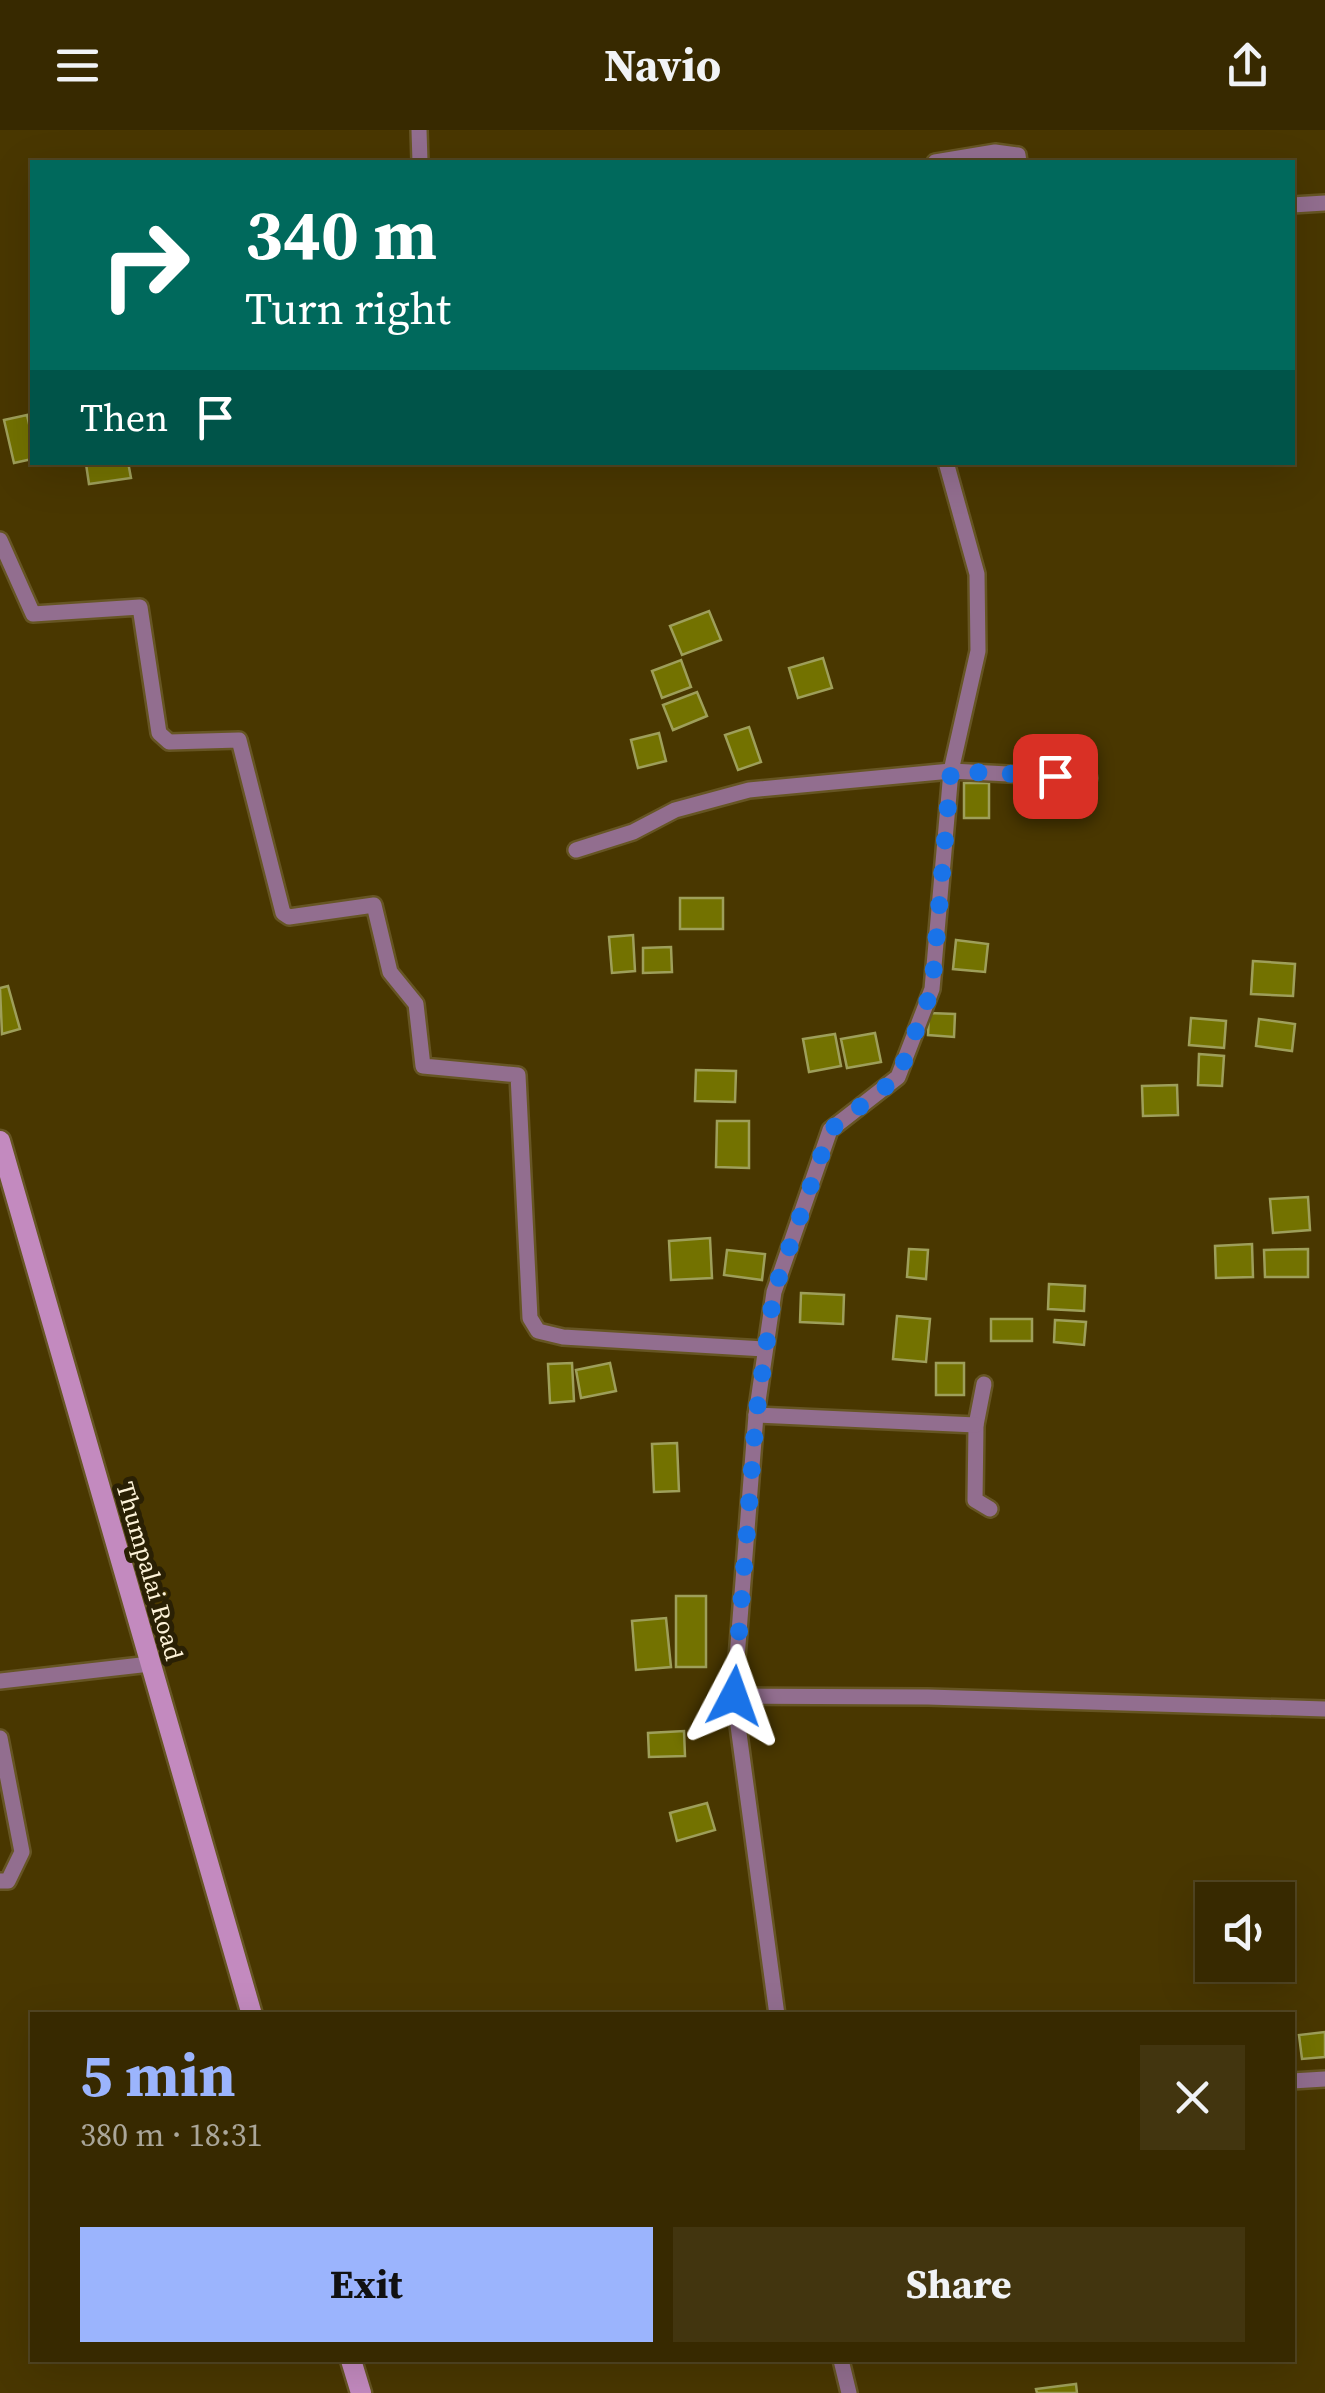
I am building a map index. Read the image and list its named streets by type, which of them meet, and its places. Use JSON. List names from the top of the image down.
{
  "streets": {
    "street": ["Thumpalai Road"]
  },
  "page": {
    "header": "Navio",
    "turn": ["340 m", "Turn right"],
    "then": "Then",
    "heading": ["5 min", "380 m · 18:31"],
    "buttons": ["Exit", "Share"]
  }
}
